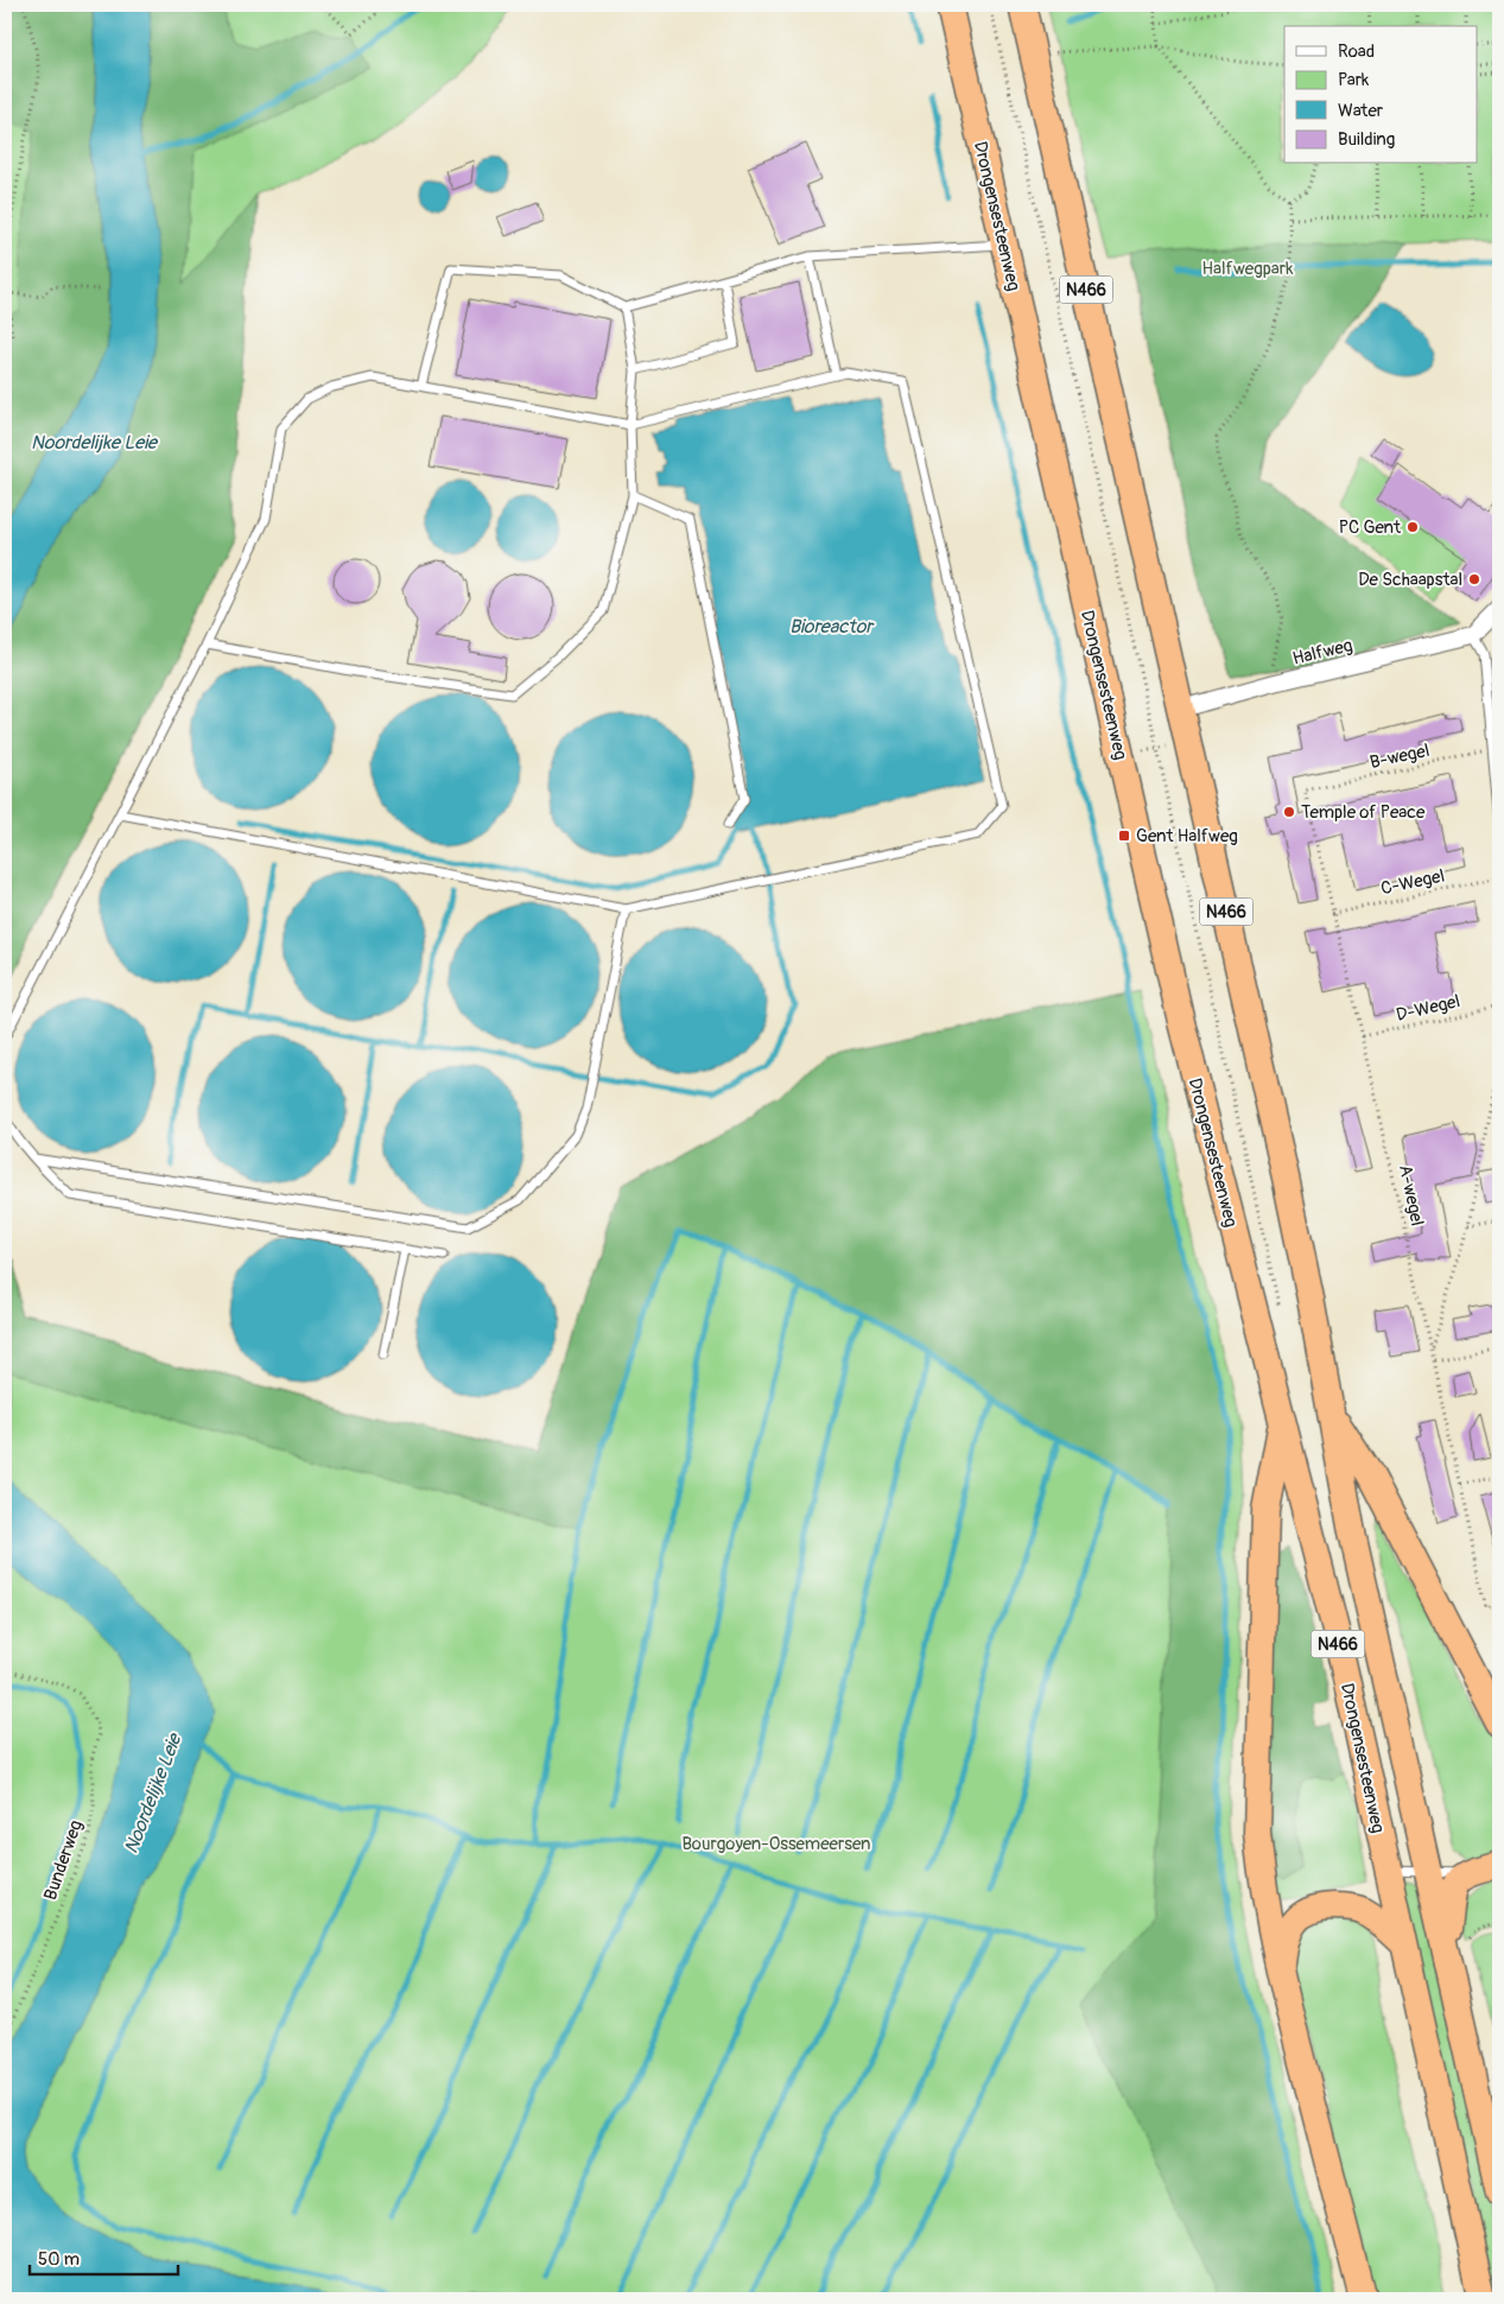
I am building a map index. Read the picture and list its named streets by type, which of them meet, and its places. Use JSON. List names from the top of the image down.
{
  "streets": {
    "highway": ["Drongensesteenweg", "N466"],
    "street": ["Halfweg"],
    "path": [
      "B-wegel",
      "C-Wegel",
      "D-Wegel",
      "A-wegel",
      "Bunderweg"
    ]
  },
  "crossings": [
    ["N466", "Halfweg"],
    ["B-wegel", "A-wegel"],
    ["C-Wegel", "A-wegel"],
    ["D-Wegel", "A-wegel"]
  ],
  "water": ["Noordelijke Leie", "Bioreactor"],
  "parks": ["Halfwegpark", "Bourgoyen-Ossemeersen"],
  "places": {
    "other": ["PC Gent", "De Schaapstal", "Temple of Peace"],
    "transit": ["Gent Halfweg"]
  },
  "legend": [
    "Road",
    "Park",
    "Water",
    "Building"
  ],
  "scale_bar": "50 m"
}
